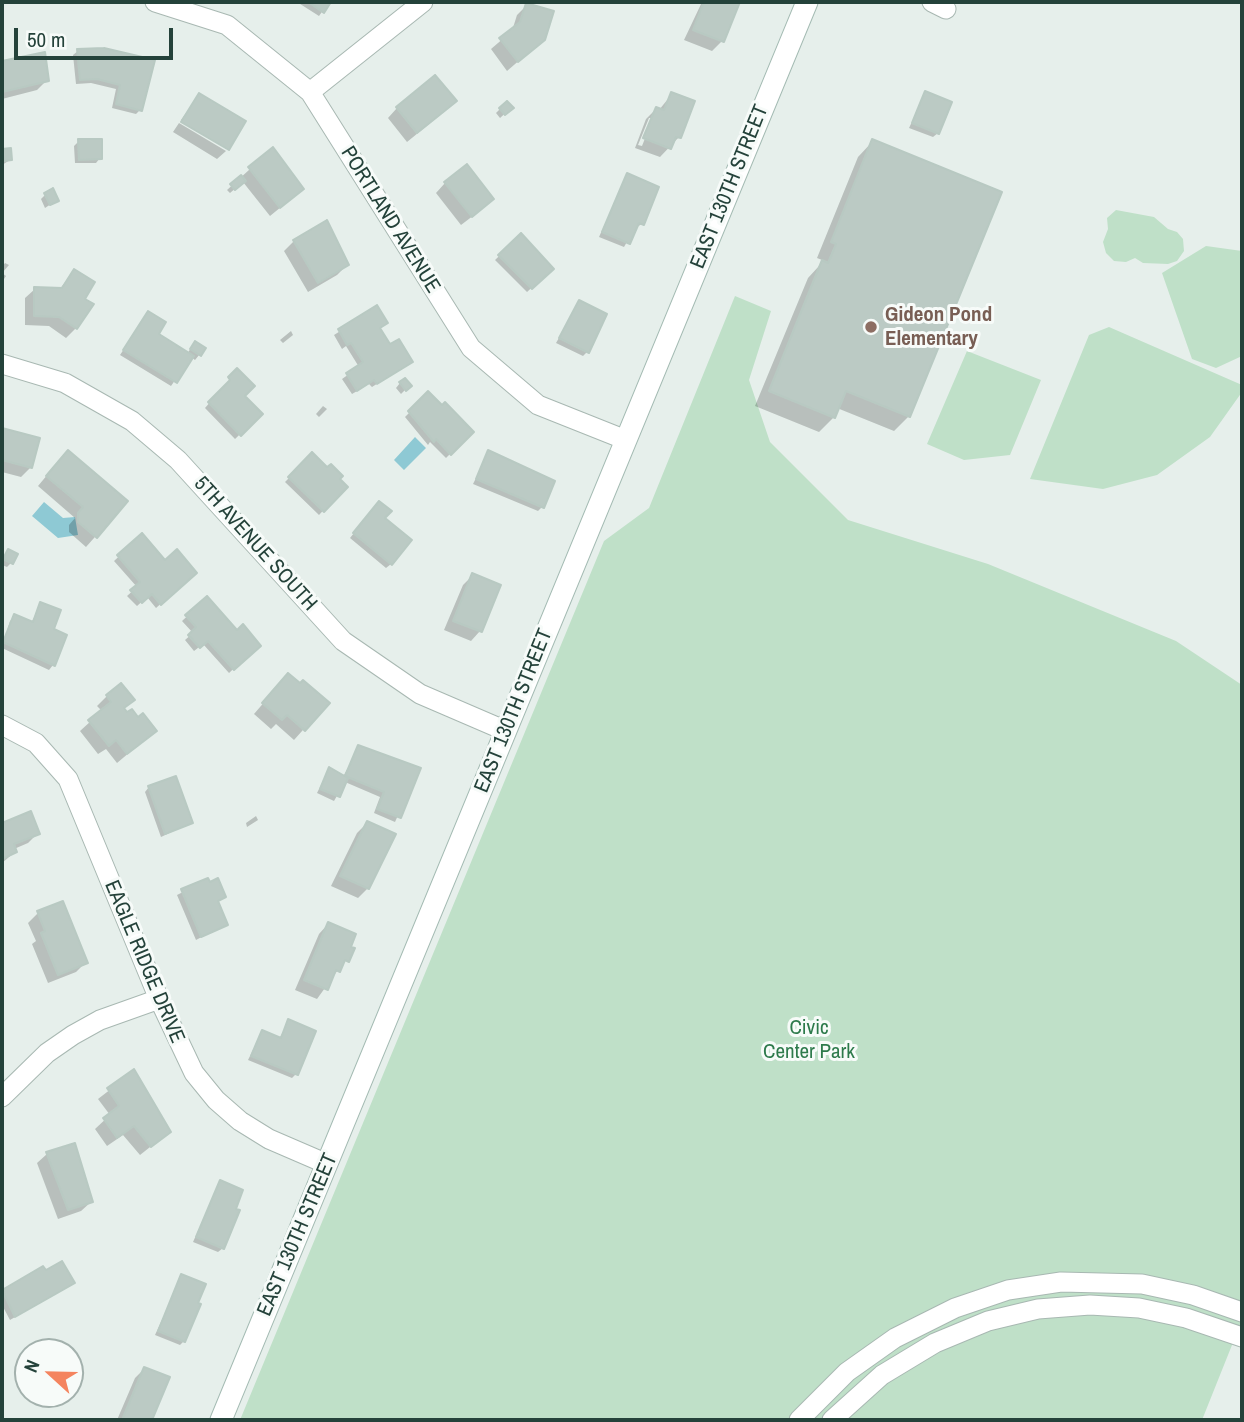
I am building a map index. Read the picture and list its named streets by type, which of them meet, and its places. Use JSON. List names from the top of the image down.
{
  "streets": {
    "street": [
      "EAST 130TH STREET",
      "PORTLAND AVENUE",
      "5TH AVENUE SOUTH",
      "EAGLE RIDGE DRIVE"
    ]
  },
  "crossings": [
    ["EAST 130TH STREET", "PORTLAND AVENUE"],
    ["EAST 130TH STREET", "5TH AVENUE SOUTH"],
    ["EAST 130TH STREET", "EAGLE RIDGE DRIVE"]
  ],
  "parks": ["Civic Center Park"],
  "places": ["Gideon Pond Elementary"],
  "scale_bar": "50 m",
  "north": "left"
}
